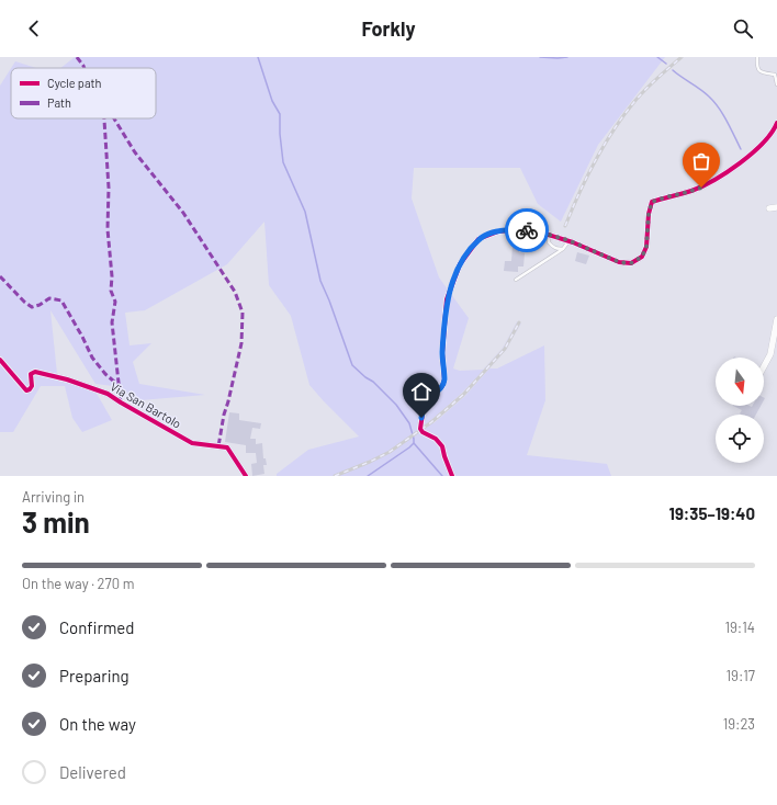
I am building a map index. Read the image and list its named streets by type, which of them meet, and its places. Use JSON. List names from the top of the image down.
{
  "streets": {
    "street": ["Via San Bartolo"]
  },
  "legend": ["Cycle path", "Path"],
  "north": "bottom",
  "page": {
    "header": "Forkly",
    "heading": ["3 min", "Arriving in", "19:35–19:40"],
    "bar": "On the way · 270 m",
    "list": [
      ["Confirmed", "19:14"],
      ["Preparing", "19:17"],
      ["On the way", "19:23"],
      "Delivered"
    ]
  }
}
